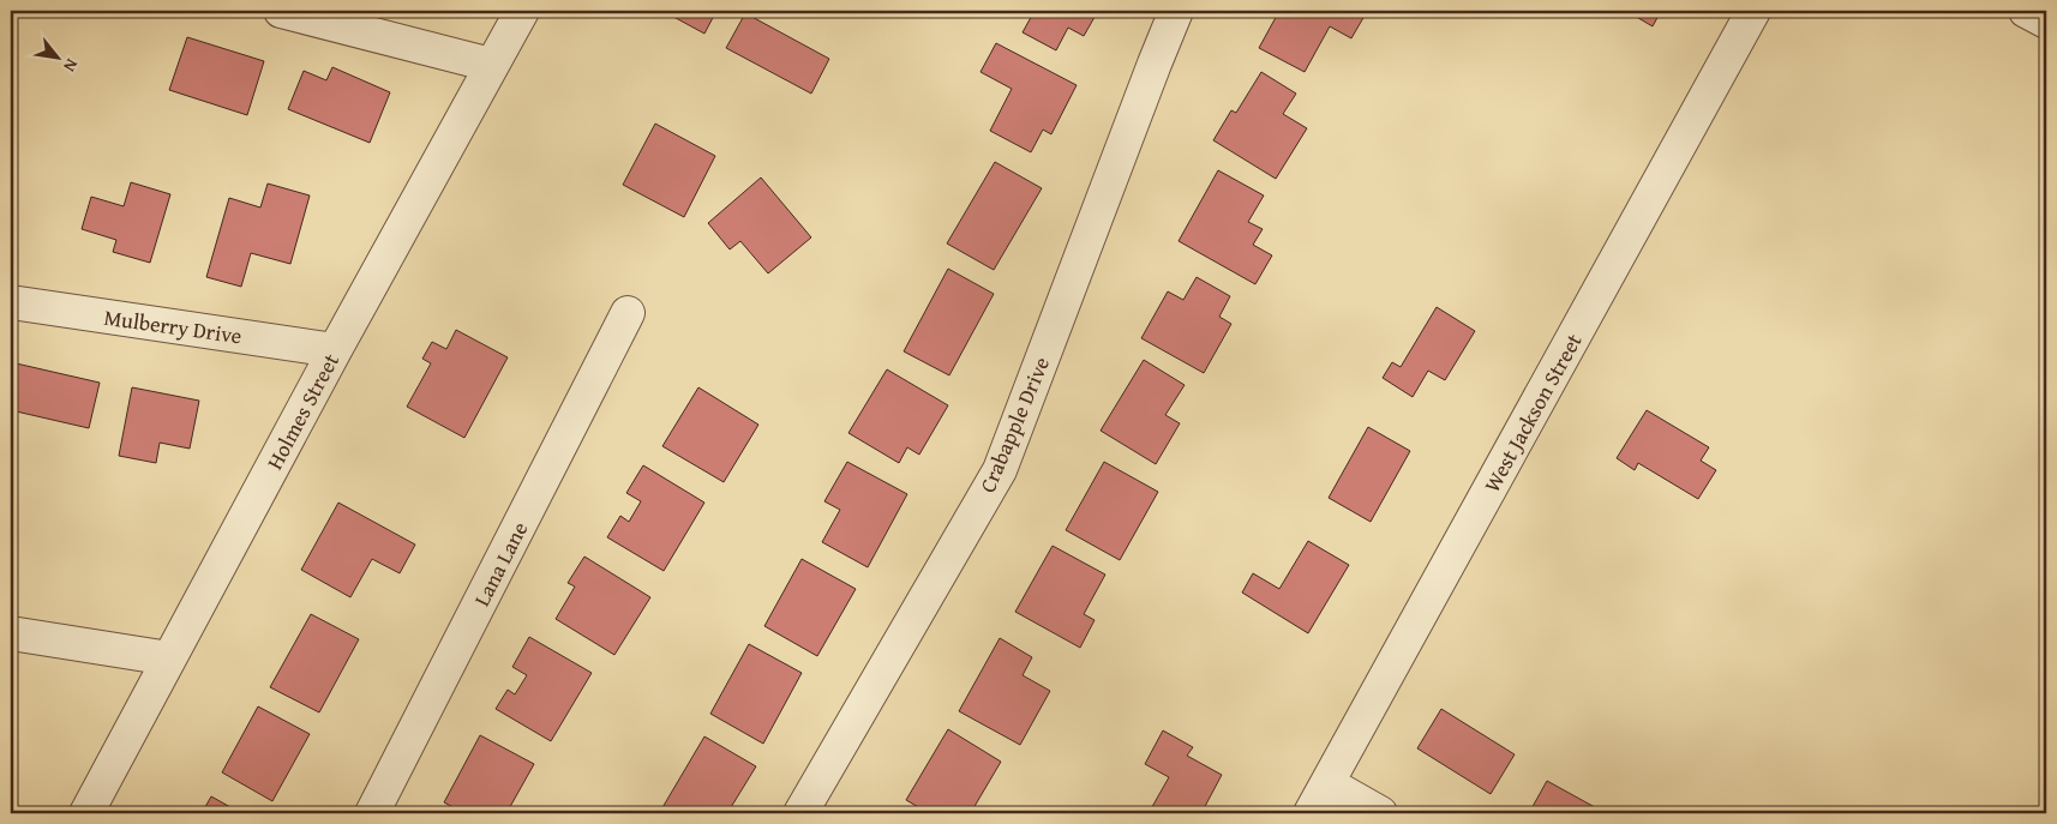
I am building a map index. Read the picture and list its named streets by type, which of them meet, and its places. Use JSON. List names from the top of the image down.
{
  "streets": {
    "street": [
      "Mulberry Drive",
      "Holmes Street",
      "West Jackson Street",
      "Crabapple Drive",
      "Lana Lane"
    ]
  },
  "crossings": [
    ["Mulberry Drive", "Holmes Street"]
  ],
  "north": "bottom right"
}
